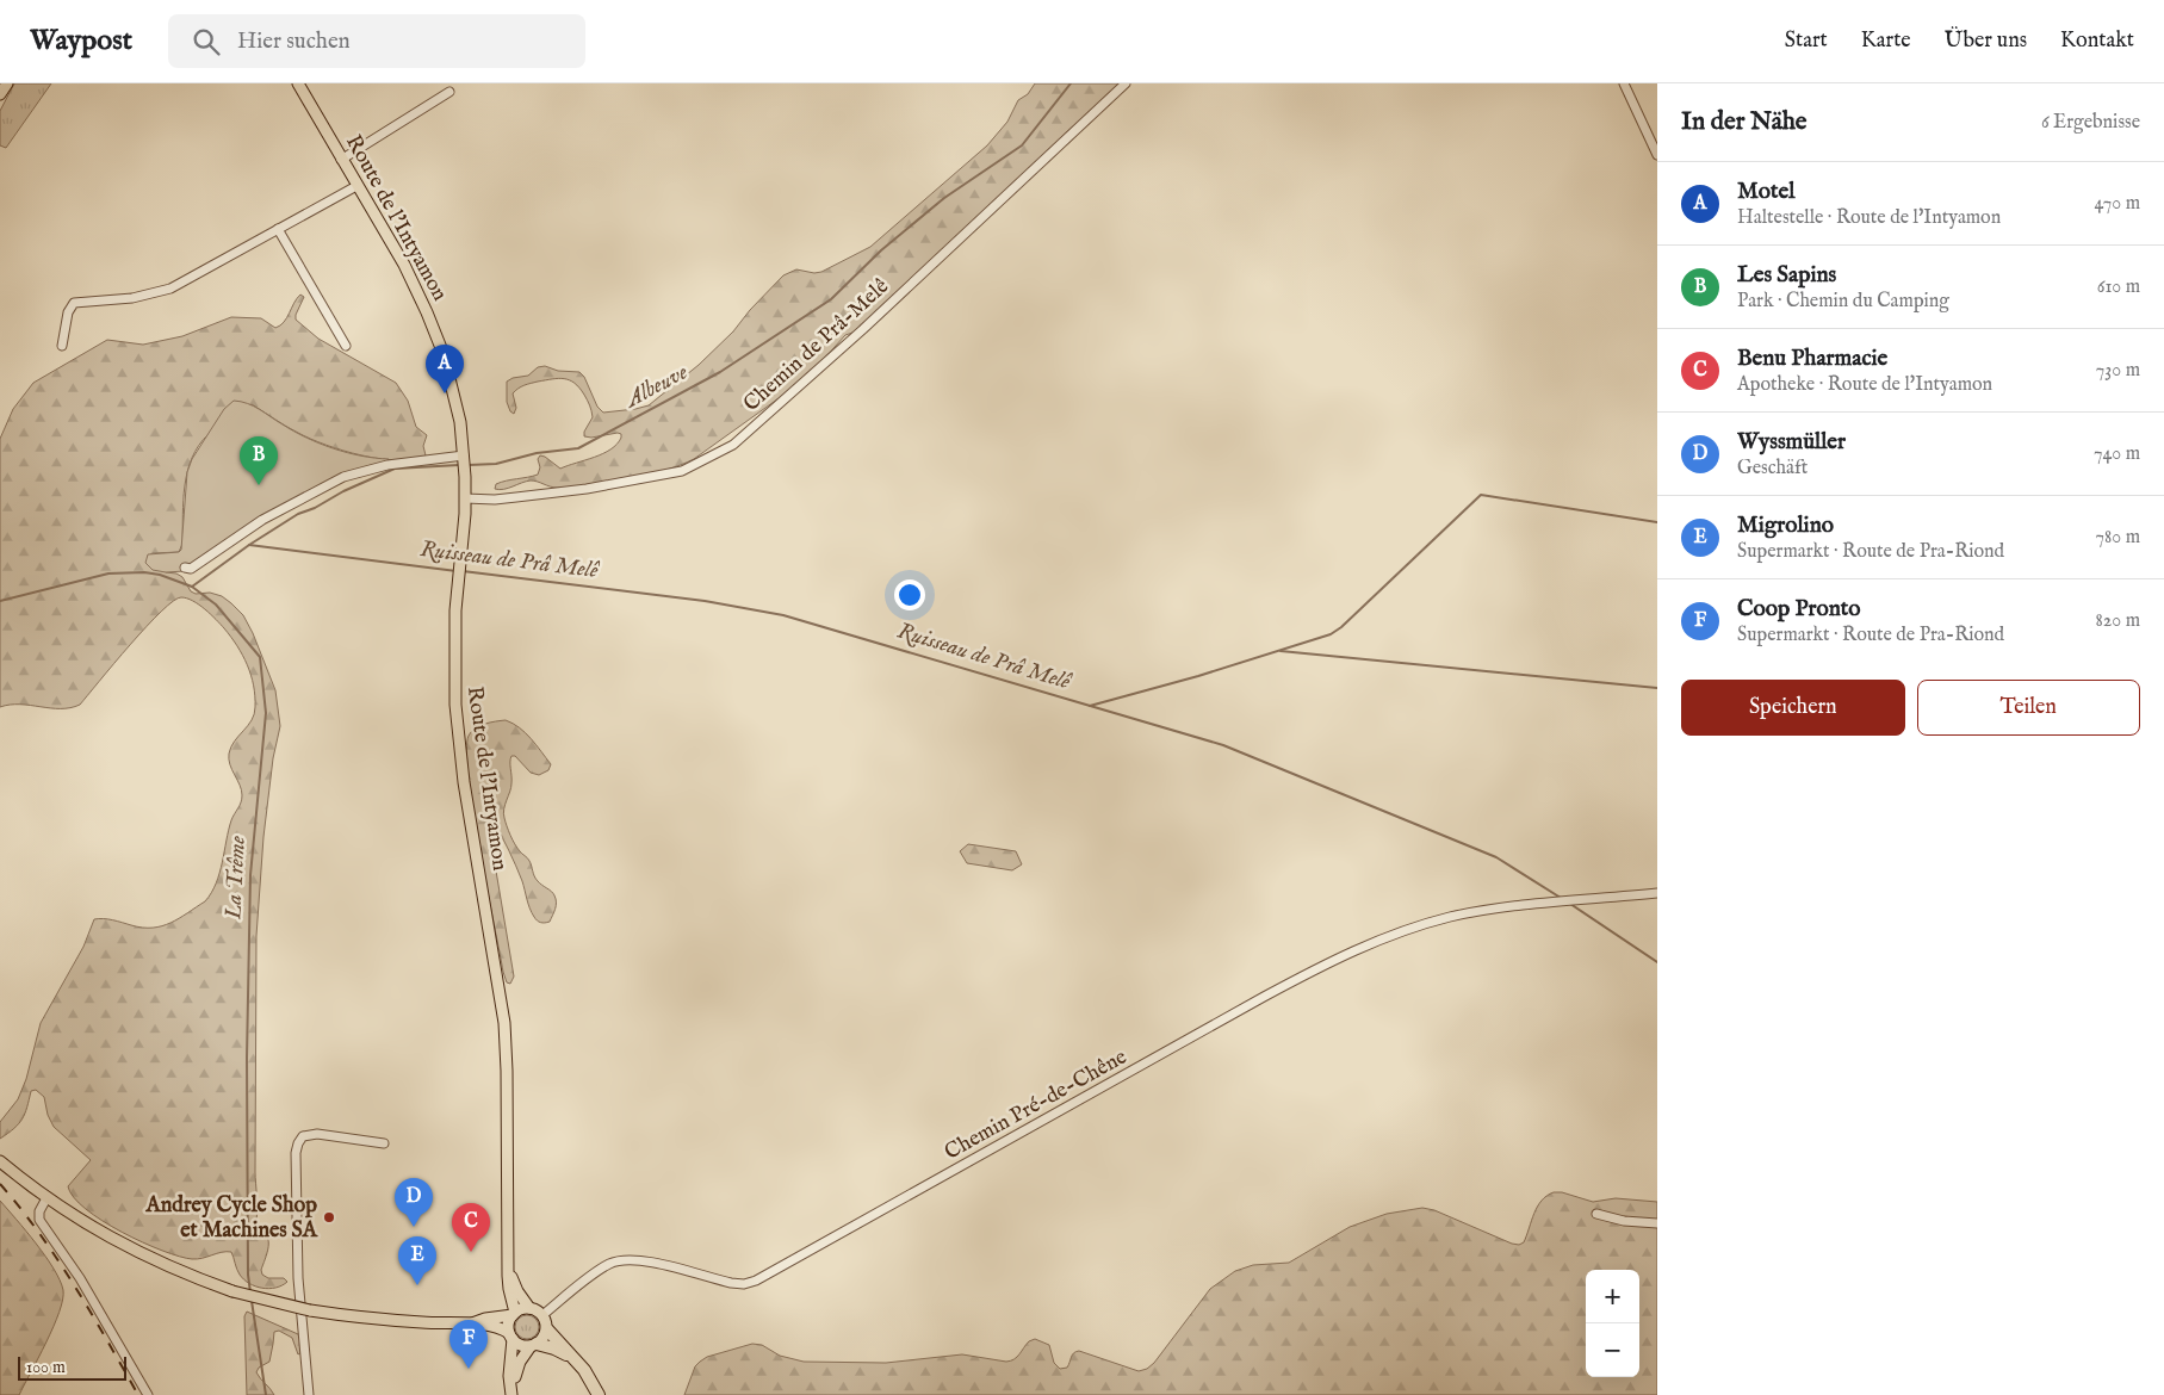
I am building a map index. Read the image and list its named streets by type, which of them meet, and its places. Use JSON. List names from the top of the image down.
{
  "streets": {
    "main road": ["Route de l'Intyamon"],
    "street": ["Chemin de Prâ-Melê", "Chemin Pré-de-Chêne"]
  },
  "crossings": [
    ["Route de l'Intyamon", "Chemin de Prâ-Melê"],
    ["Route de l'Intyamon", "Chemin Pré-de-Chêne"]
  ],
  "water": ["Albeuve", "Ruisseau de Prâ Melê", "La Trême"],
  "places": ["Andrey Cycle Shop et Machines SA"],
  "scale_bar": "100 m",
  "page": {
    "header": "Waypost",
    "search": "Hier suchen",
    "nav": [
      "Start",
      "Karte",
      "Über uns",
      "Kontakt"
    ],
    "heading": ["In der Nähe", "6 Ergebnisse"],
    "list": [
      {
        "mark": "A",
        "name": "Motel",
        "note": "Haltestelle · Route de l'Intyamon",
        "value": "470 m"
      },
      {
        "mark": "B",
        "name": "Les Sapins",
        "note": "Park · Chemin du Camping",
        "value": "610 m"
      },
      {
        "mark": "C",
        "name": "Benu Pharmacie",
        "note": "Apotheke · Route de l'Intyamon",
        "value": "730 m"
      },
      {
        "mark": "D",
        "name": "Wyssmüller",
        "note": "Geschäft",
        "value": "740 m"
      },
      {
        "mark": "E",
        "name": "Migrolino",
        "note": "Supermarkt · Route de Pra-Riond",
        "value": "780 m"
      },
      {
        "mark": "F",
        "name": "Coop Pronto",
        "note": "Supermarkt · Route de Pra-Riond",
        "value": "820 m"
      }
    ],
    "pins": [
      "A",
      "B",
      "D",
      "C",
      "E",
      "F"
    ],
    "buttons": ["Speichern", "Teilen"],
    "map_buttons": ["+", "−"],
    "scale": "100 m"
  }
}
